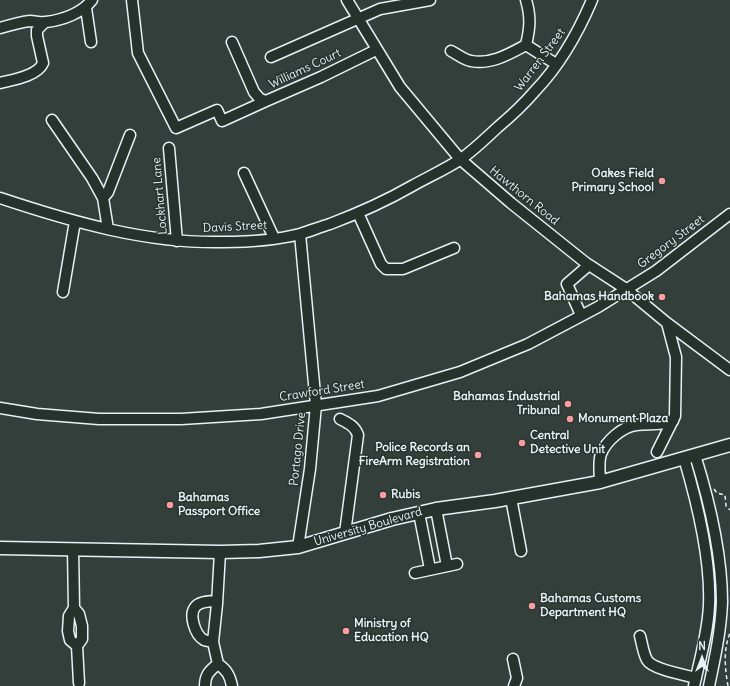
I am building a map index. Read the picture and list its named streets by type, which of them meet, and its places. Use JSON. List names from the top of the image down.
{
  "streets": {
    "main road": ["University Boulevard"],
    "street": [
      "Warren Street",
      "Williams Court",
      "Lockhart Lane",
      "Hawthorn Road",
      "Davis Street",
      "Gregory Street",
      "Crawford Street",
      "Portago Drive"
    ]
  },
  "crossings": [
    ["Warren Street", "Hawthorn Road"],
    ["Warren Street", "Davis Street"],
    ["Williams Court", "Hawthorn Road"],
    ["Lockhart Lane", "Davis Street"],
    ["Hawthorn Road", "Davis Street"],
    ["Hawthorn Road", "Gregory Street"],
    ["Hawthorn Road", "Crawford Street"],
    ["Davis Street", "Portago Drive"],
    ["Gregory Street", "Crawford Street"],
    ["Crawford Street", "Portago Drive"],
    ["Portago Drive", "University Boulevard"]
  ],
  "places": [
    "Oakes Field Primary School",
    "Bahamas Handbook",
    "Bahamas Industrial Tribunal",
    "Monument Plaza",
    "Central Detective Unit",
    "Police Records an FireArm Registration",
    "Rubis",
    "Bahamas Passport Office",
    "Bahamas Customs Department HQ",
    "Ministry of Education HQ"
  ],
  "north": "top"
}
